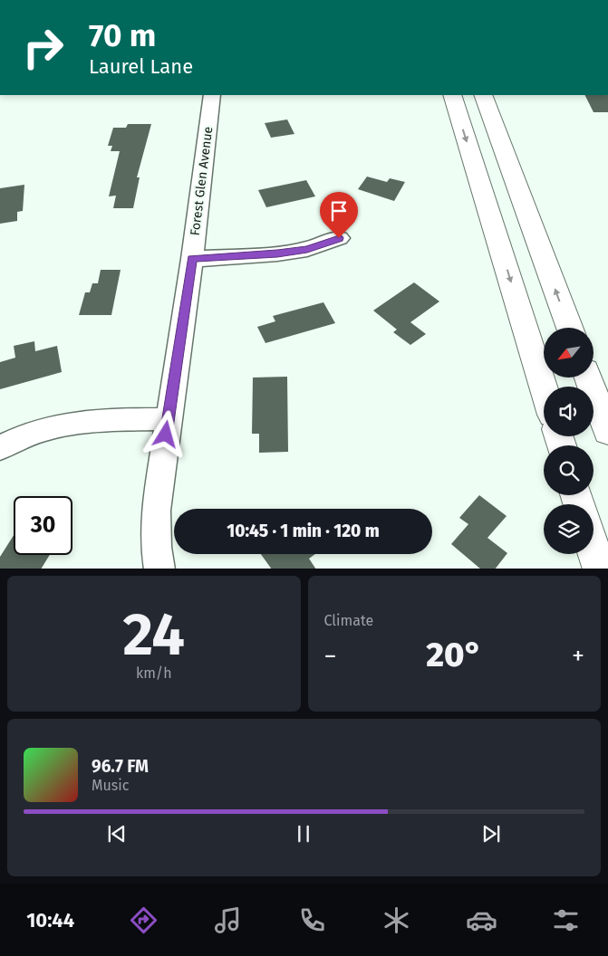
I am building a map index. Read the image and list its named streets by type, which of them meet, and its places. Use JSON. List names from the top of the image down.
{
  "streets": {
    "street": ["Forest Glen Avenue"]
  },
  "north": "bottom left",
  "page": {
    "turn": ["70 m", "Laurel Lane"],
    "limit": "30",
    "trip": "10:45 · 1 min · 120 m",
    "tile": [
      ["24", "km/h"],
      "Climate"
    ],
    "heat": ["−", "20°", "+"],
    "song": ["96.7 FM", "Music"],
    "tabs": "10:44"
  }
}
